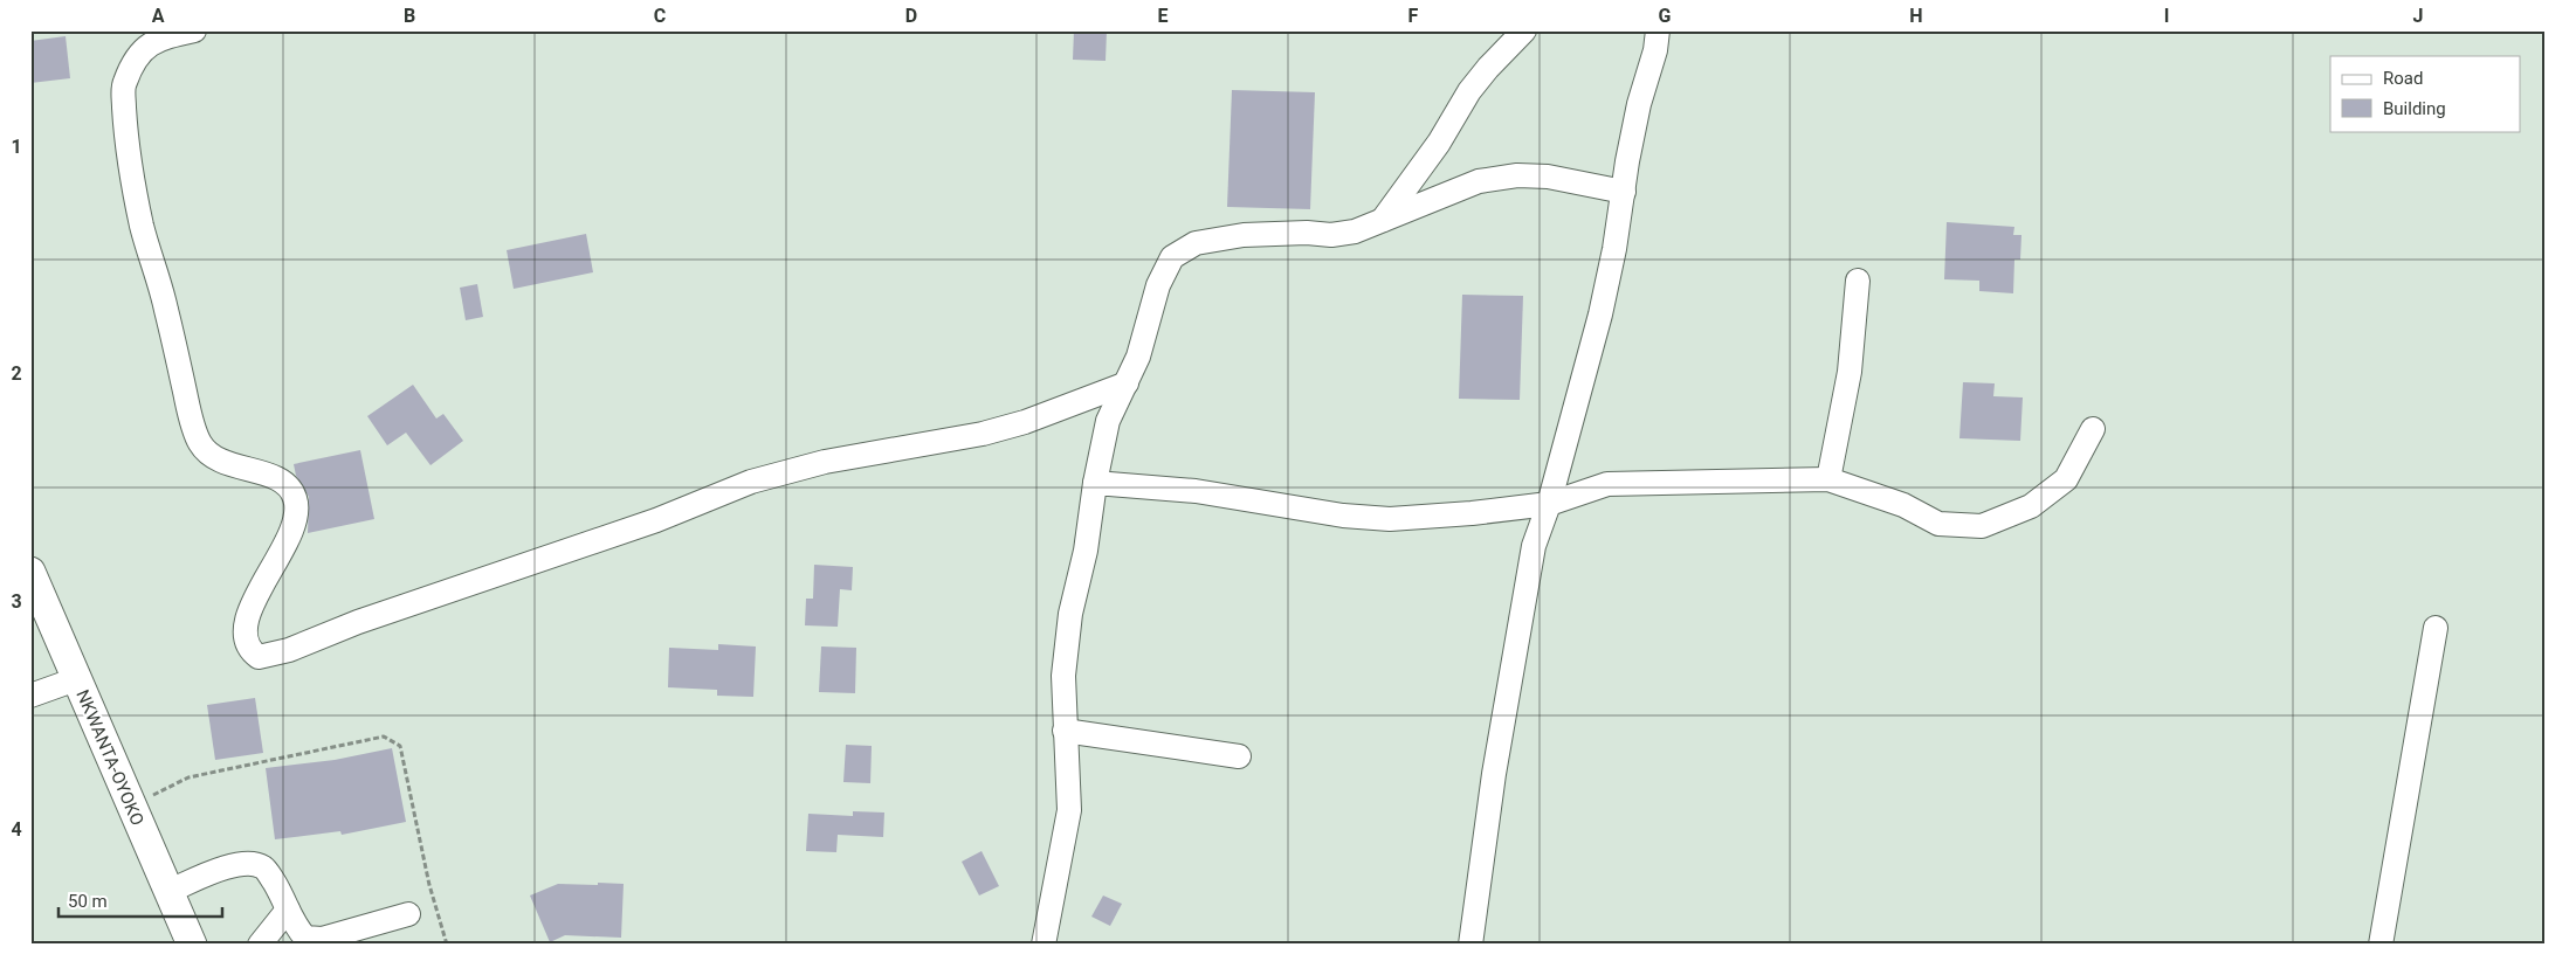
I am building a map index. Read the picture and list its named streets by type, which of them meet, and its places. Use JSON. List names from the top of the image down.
{
  "streets": {
    "street": ["NKWANTA-OYOKO"]
  },
  "legend": ["Road", "Building"],
  "scale_bar": "50 m",
  "grid": {
    "columns": [
      "A",
      "B",
      "C",
      "D",
      "E",
      "F",
      "G",
      "H",
      "I",
      "J"
    ],
    "rows": [
      "1",
      "2",
      "3",
      "4"
    ]
  }
}
